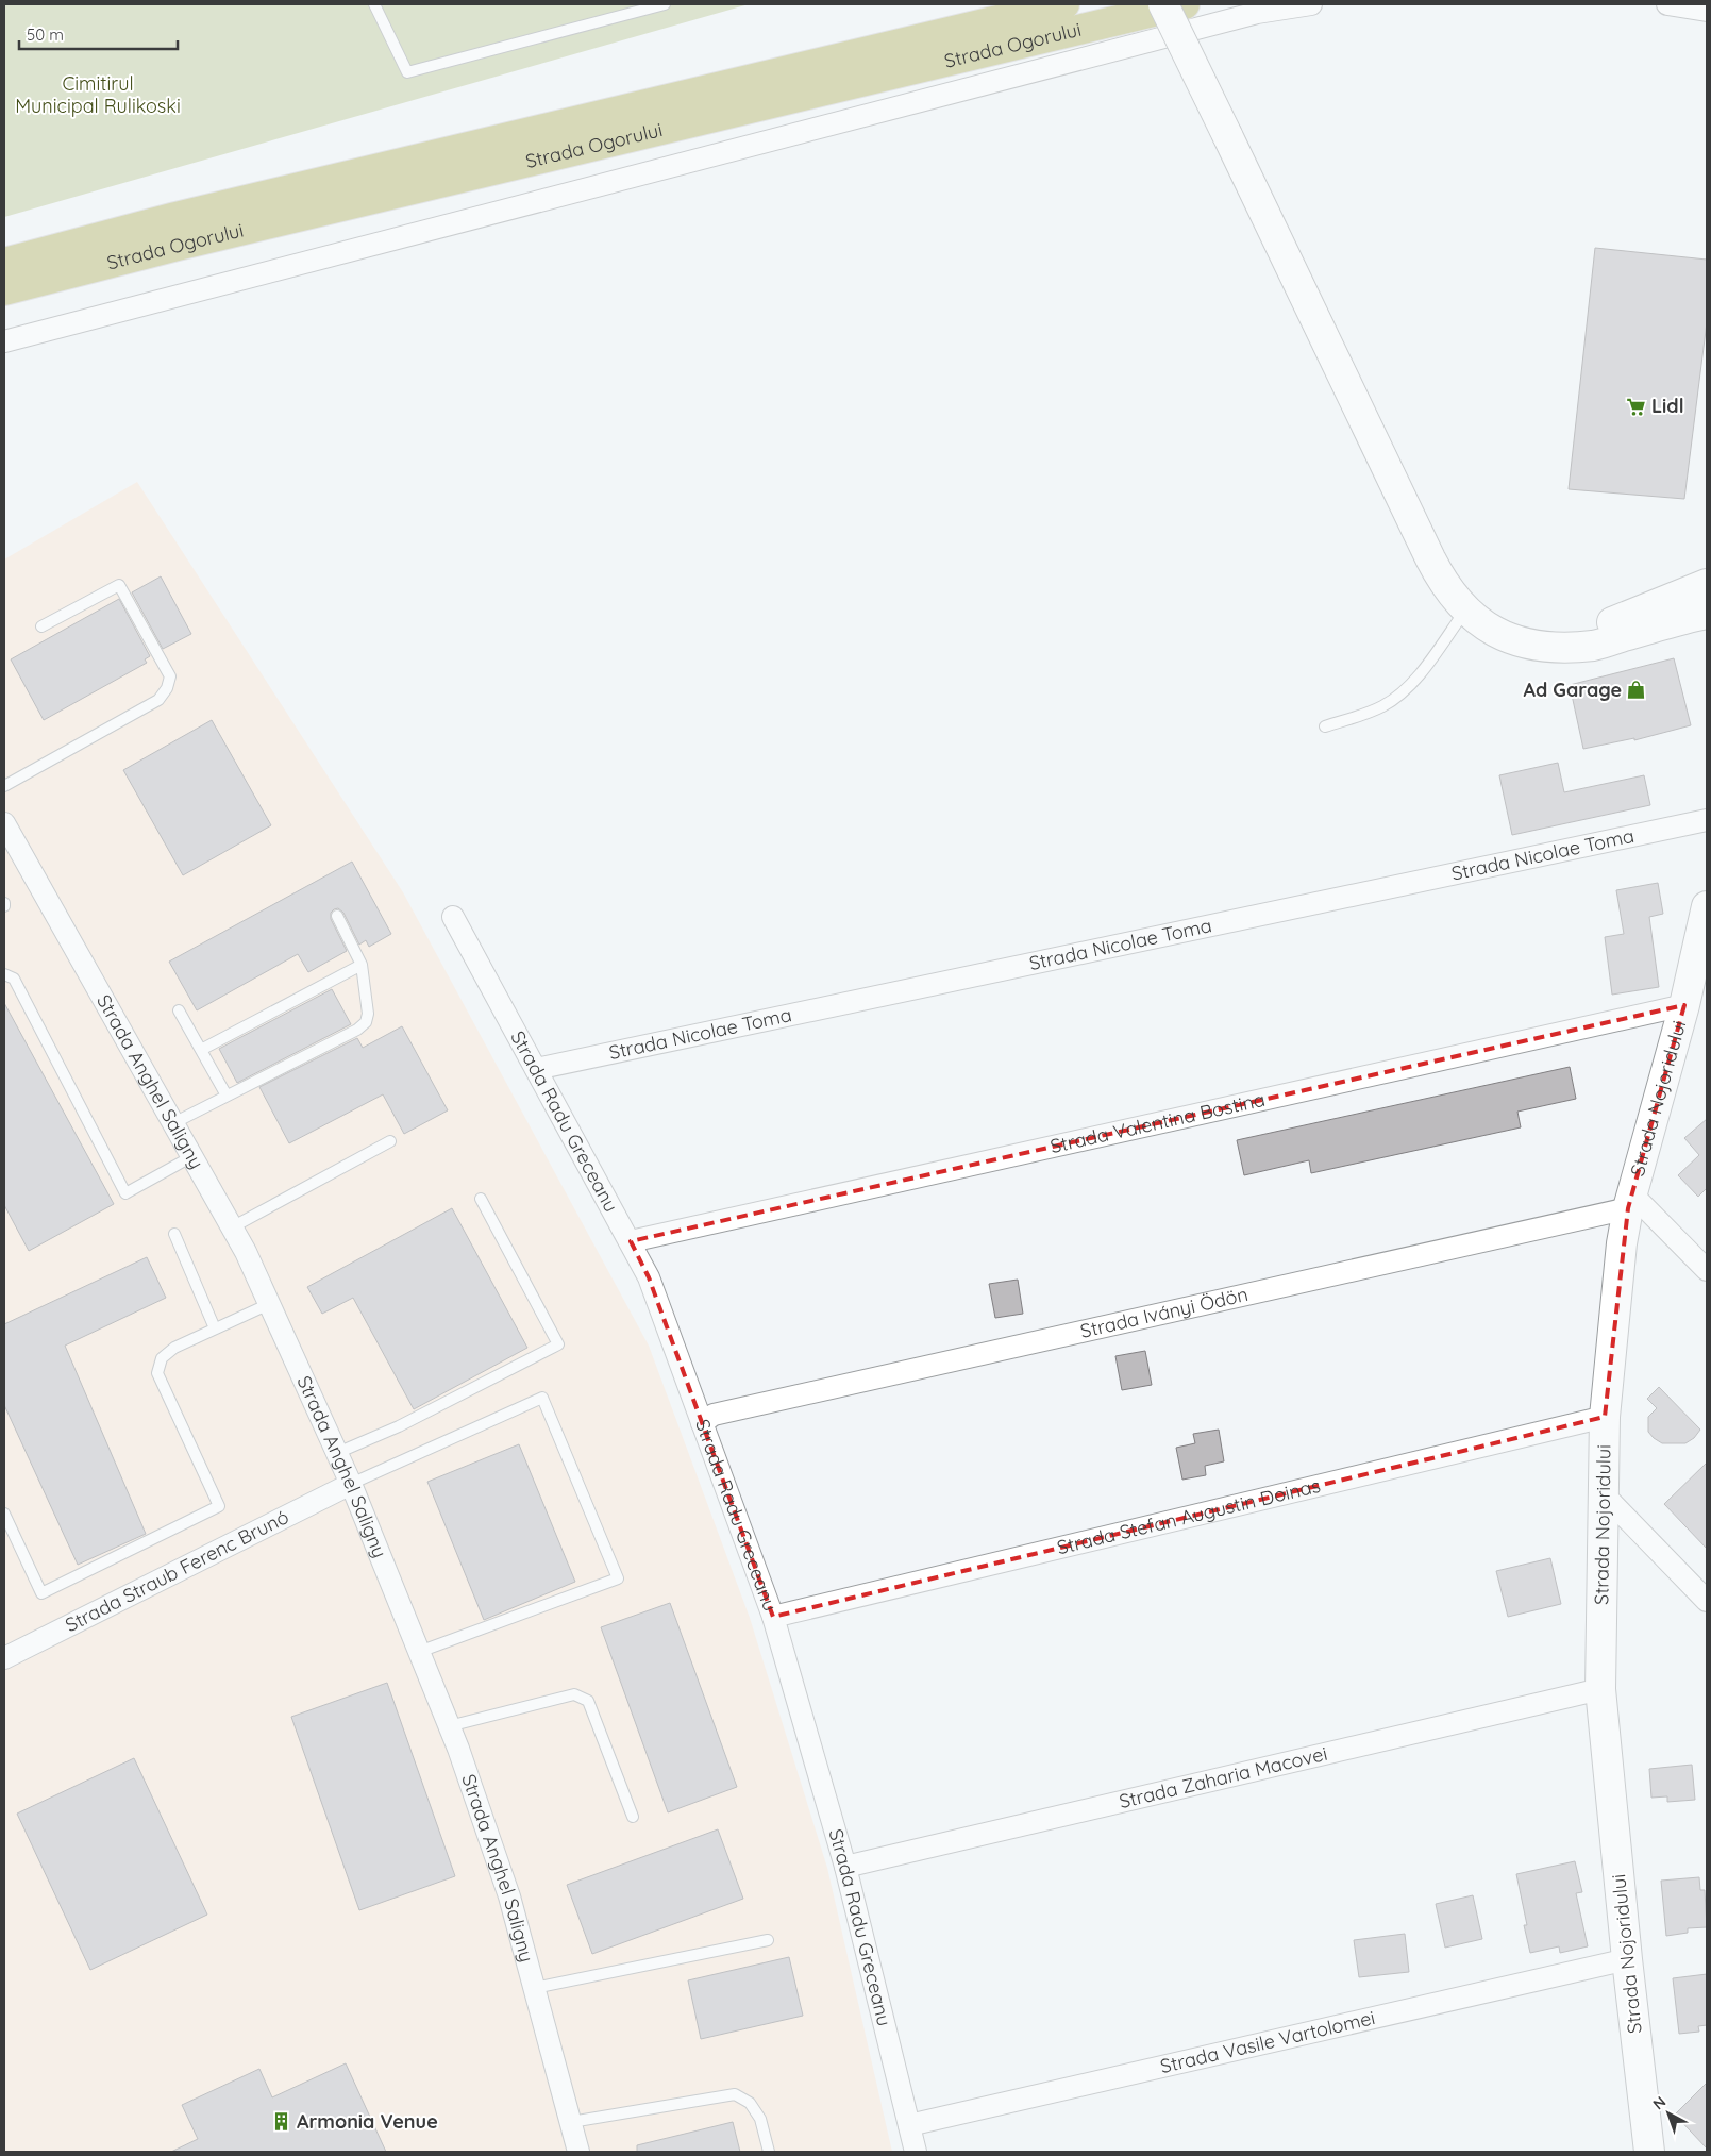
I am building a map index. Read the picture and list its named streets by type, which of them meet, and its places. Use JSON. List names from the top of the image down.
{
  "streets": {
    "highway": ["Strada Ogorului"],
    "main road": ["Strada Nojoridului"],
    "street": [
      "Strada Nicolae Toma",
      "Strada Anghel Saligny",
      "Strada Radu Greceanu",
      "Strada Valentina Bostina",
      "Strada Iványi Ödön",
      "Strada Stefan Augustin Doinas",
      "Strada Straub Ferenc Brunó",
      "Strada Zaharia Macovei",
      "Strada Vasile Vartolomei"
    ]
  },
  "crossings": [
    ["Strada Nicolae Toma", "Strada Radu Greceanu"],
    ["Strada Anghel Saligny", "Strada Straub Ferenc Brunó"],
    ["Strada Nojoridului", "Strada Valentina Bostina"],
    ["Strada Nojoridului", "Strada Iványi Ödön"],
    ["Strada Nojoridului", "Strada Stefan Augustin Doinas"],
    ["Strada Nojoridului", "Strada Zaharia Macovei"],
    ["Strada Nojoridului", "Strada Vasile Vartolomei"],
    ["Strada Radu Greceanu", "Strada Valentina Bostina"],
    ["Strada Radu Greceanu", "Strada Iványi Ödön"],
    ["Strada Radu Greceanu", "Strada Stefan Augustin Doinas"],
    ["Strada Radu Greceanu", "Strada Zaharia Macovei"],
    ["Strada Radu Greceanu", "Strada Vasile Vartolomei"]
  ],
  "parks": ["Cimitirul Municipal Rulikoski"],
  "places": {
    "supermarket": ["Lidl"],
    "shop": ["Ad Garage"],
    "building": ["Armonia Venue"]
  },
  "scale_bar": "50 m",
  "north": "top left"
}
